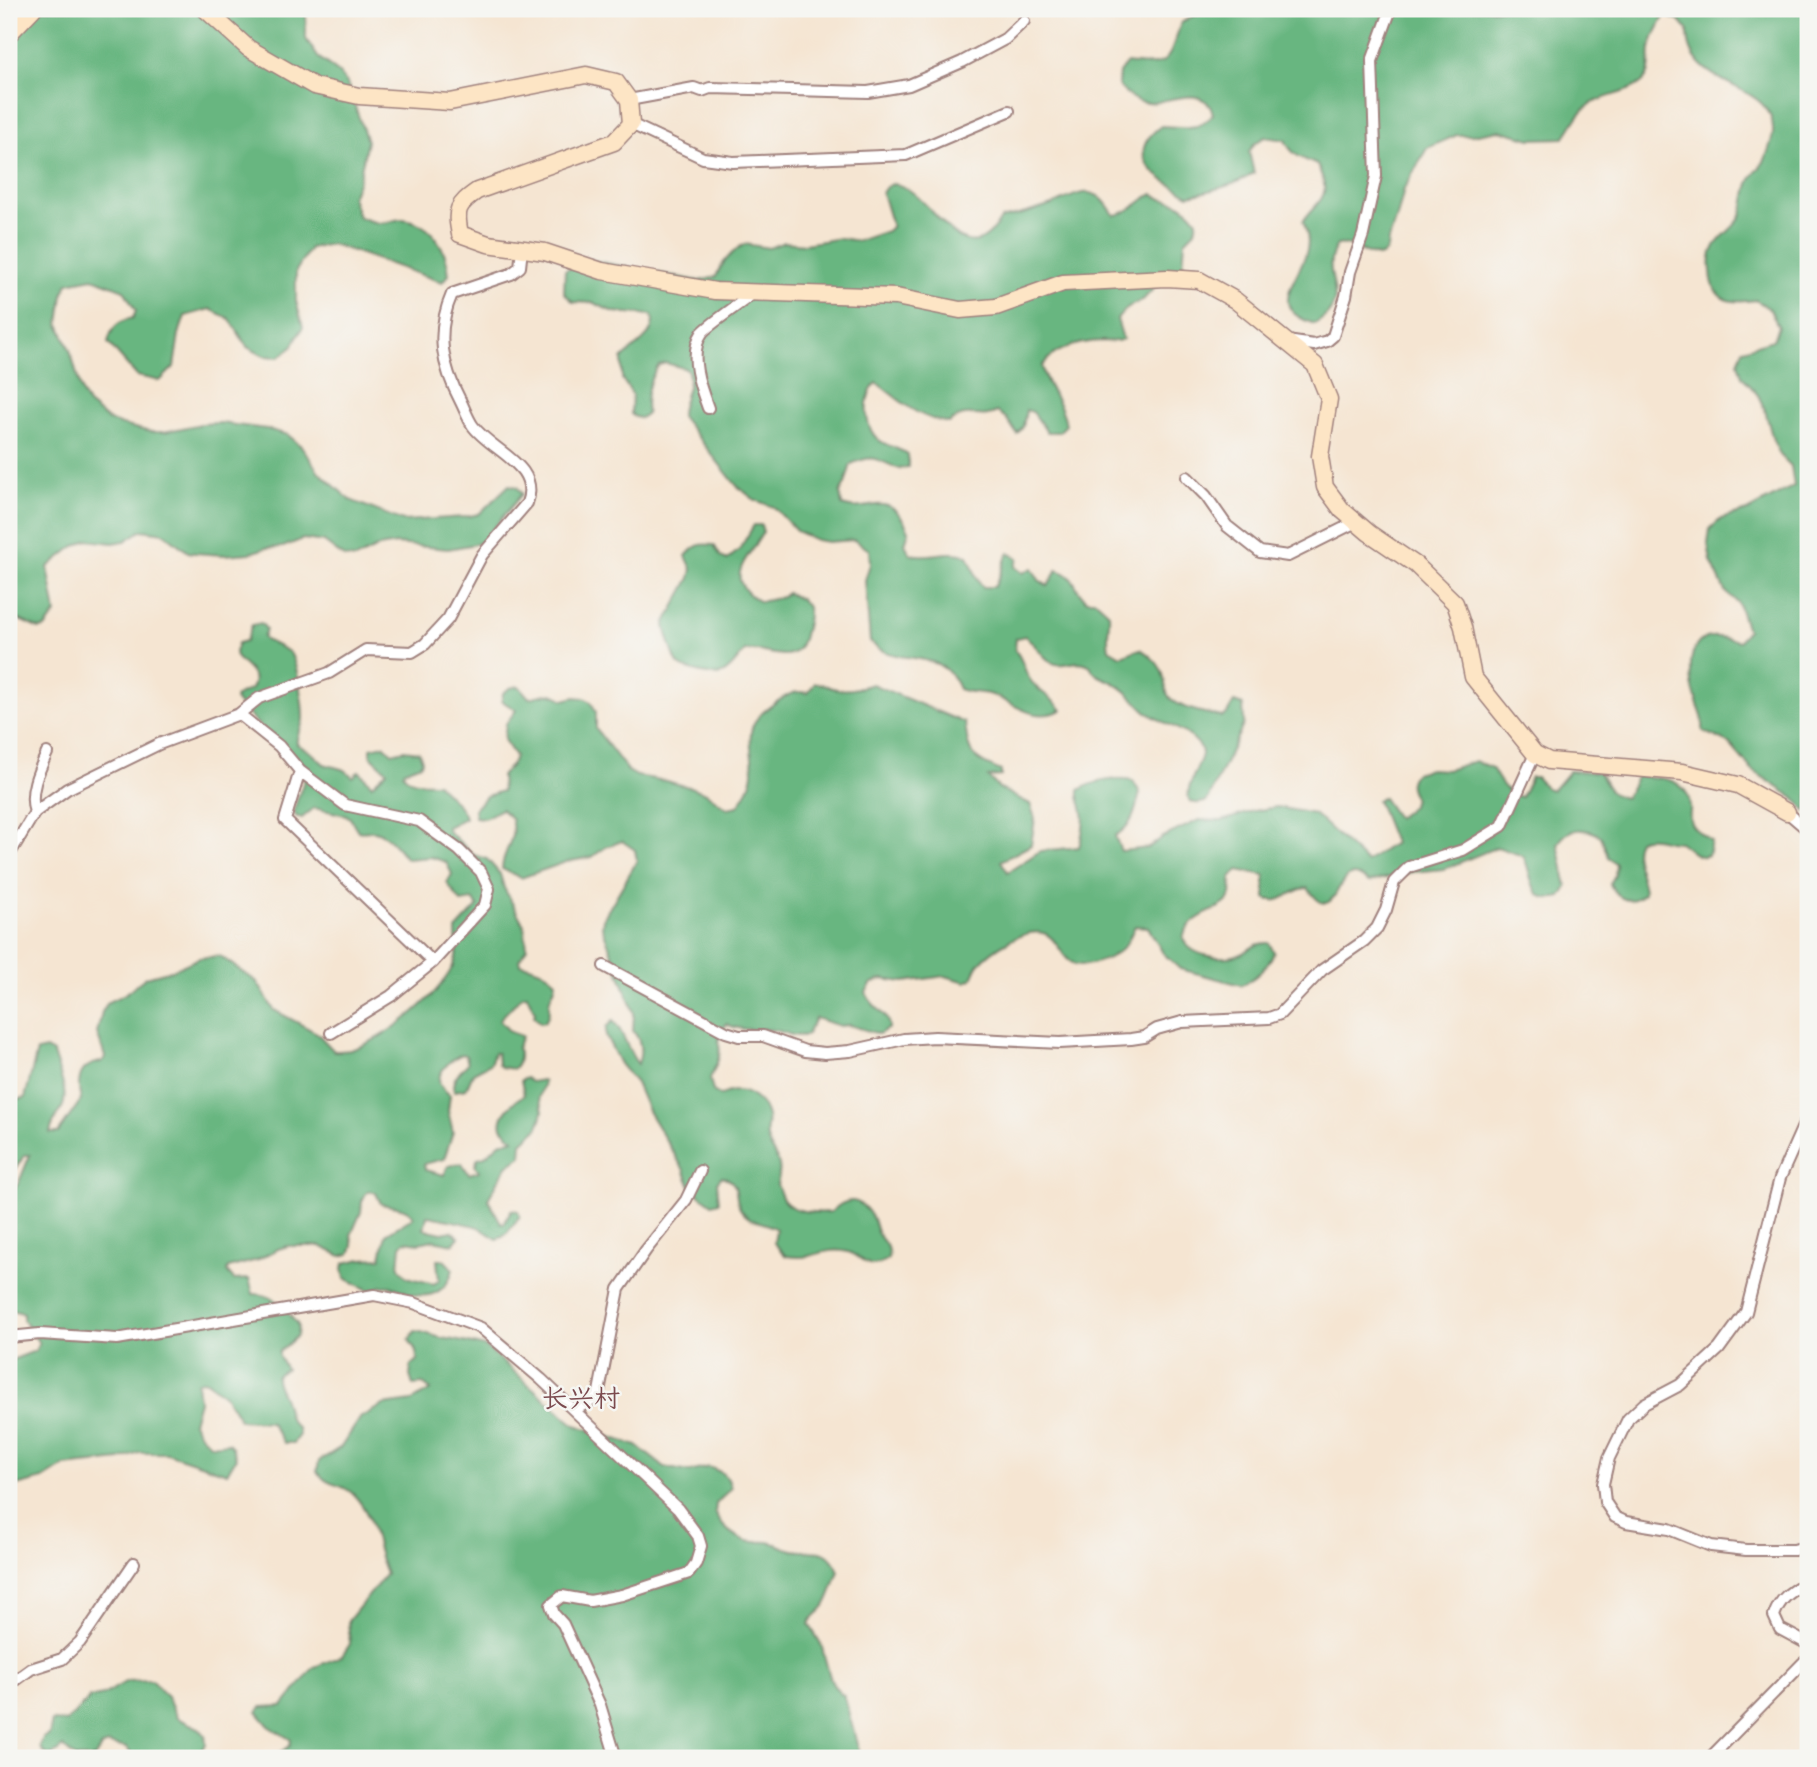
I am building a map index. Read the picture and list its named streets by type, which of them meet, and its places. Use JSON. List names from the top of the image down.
{
  "districts": ["长兴村"]
}
